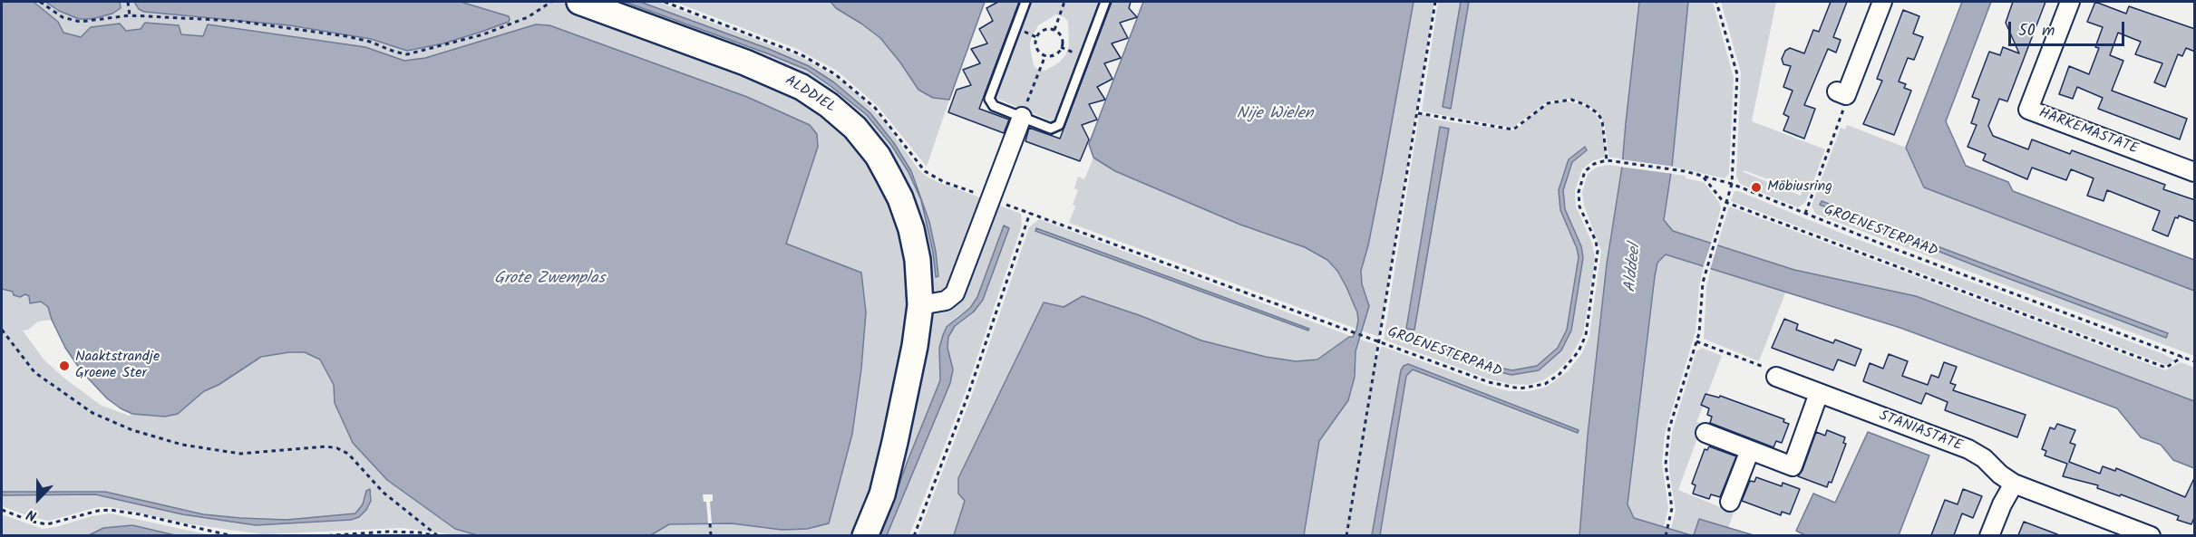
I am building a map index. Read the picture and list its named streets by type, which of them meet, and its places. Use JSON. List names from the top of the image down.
{
  "streets": {
    "street": ["ALDDIEL", "HARKEMASTATE", "STANIASTATE"],
    "path": ["GROENESTERPAAD"]
  },
  "water": ["Nije Wielen", "Alddeel", "Grote Zwemplas"],
  "places": ["Möbiusring", "Naaktstrandje Groene Ster"],
  "scale_bar": "50 m",
  "north": "bottom"
}
